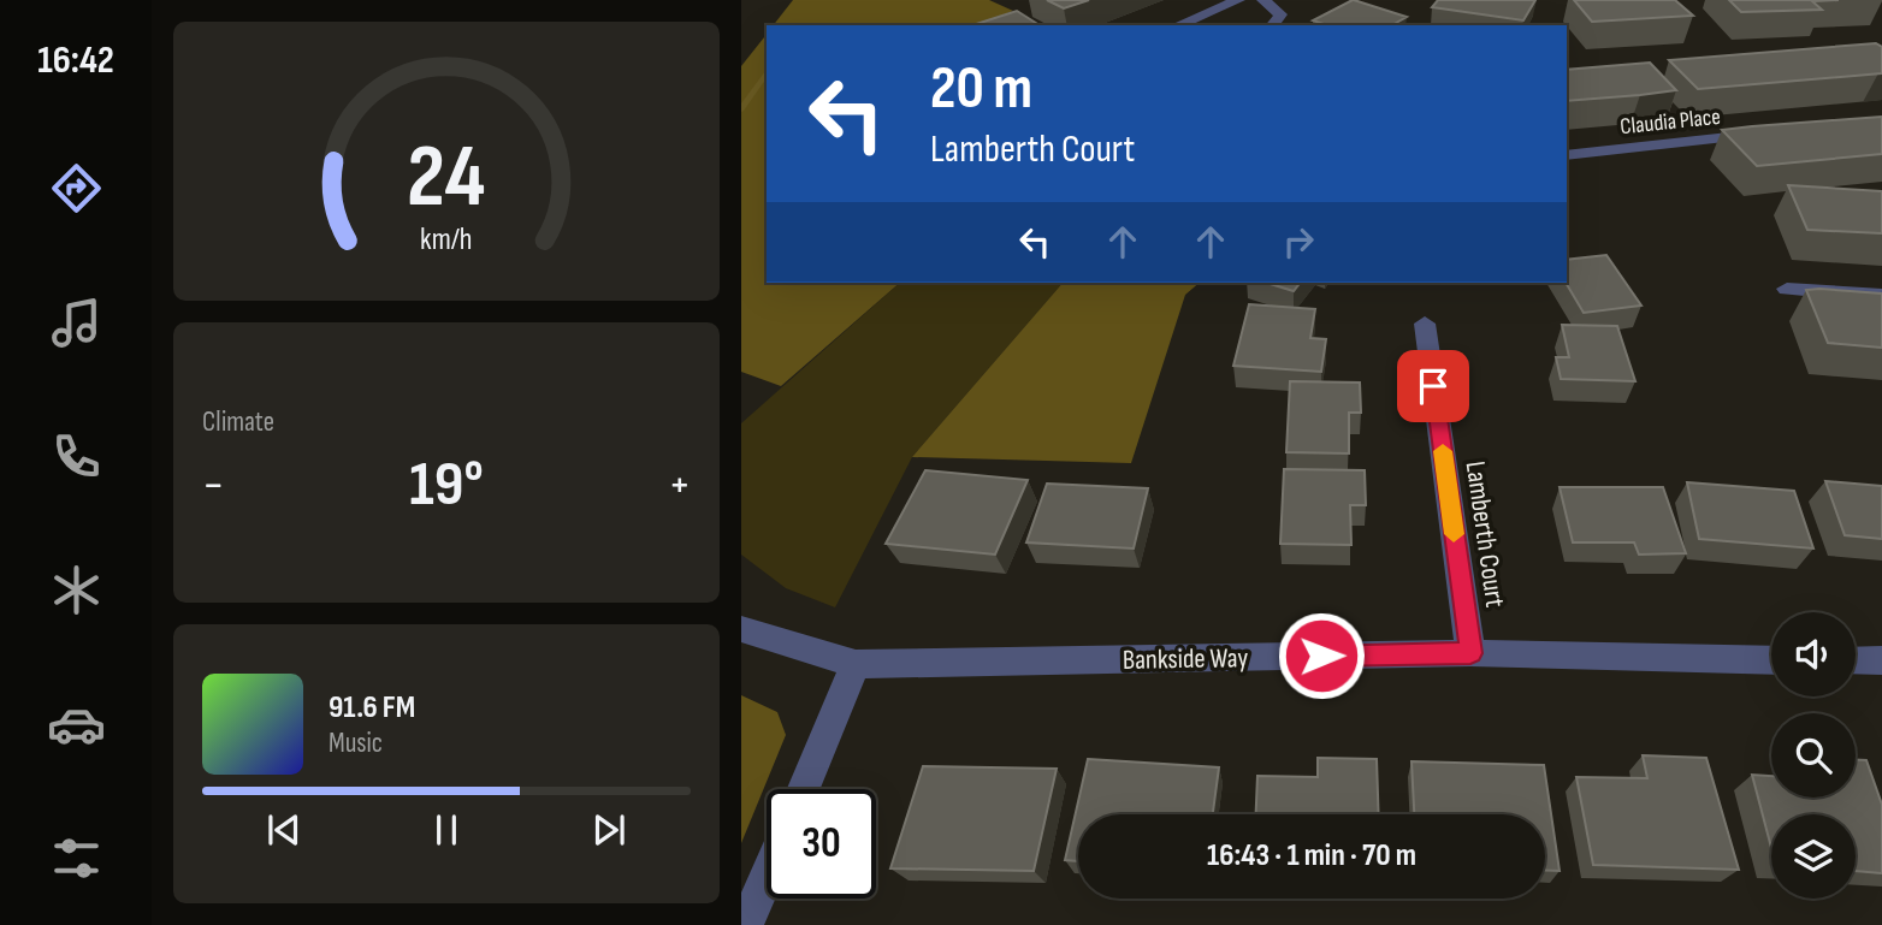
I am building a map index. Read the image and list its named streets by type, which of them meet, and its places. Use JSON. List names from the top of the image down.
{
  "streets": {
    "street": ["Claudia Place", "Lamberth Court", "Bankside Way"]
  },
  "crossings": [
    ["Lamberth Court", "Bankside Way"]
  ],
  "page": {
    "tabs": "16:42",
    "turn": ["20 m", "Lamberth Court"],
    "tile": "Climate",
    "heat": ["−", "19°", "+"],
    "song": ["91.6 FM", "Music"],
    "limit": "30",
    "trip": "16:43 · 1 min · 70 m",
    "gauge": ["24", "km/h"]
  }
}
